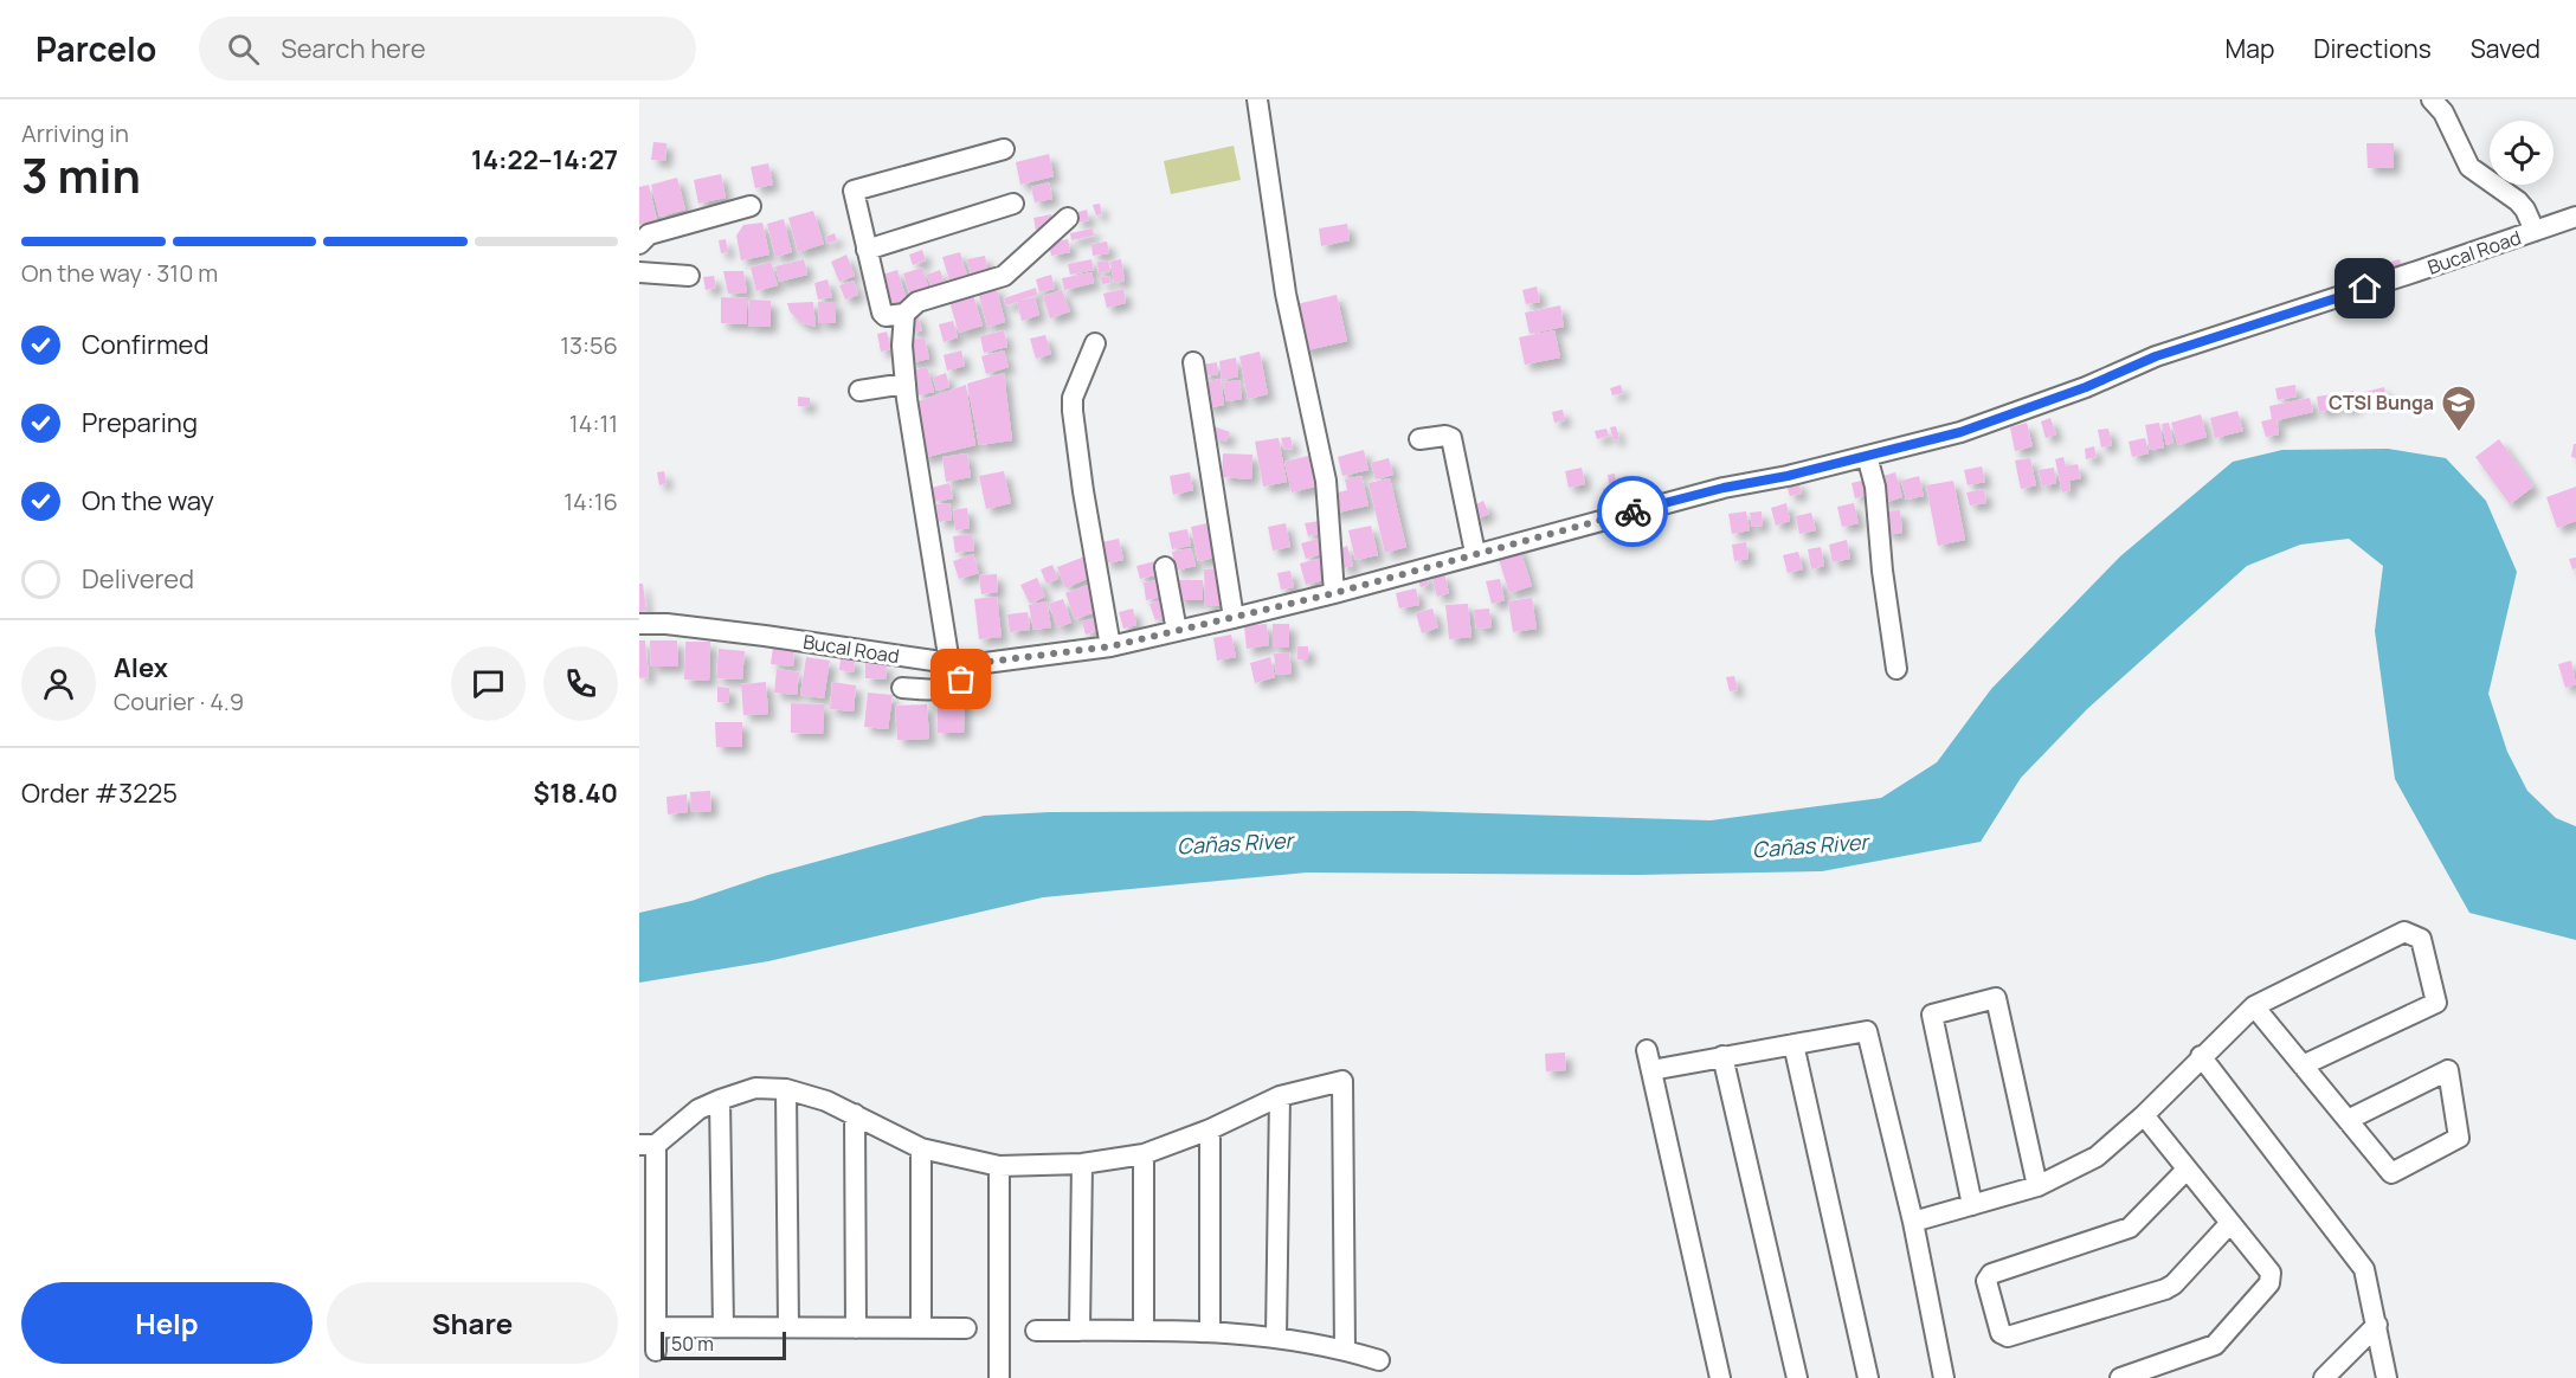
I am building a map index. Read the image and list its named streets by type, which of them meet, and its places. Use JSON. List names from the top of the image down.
{
  "streets": {
    "street": ["Bucal Road"]
  },
  "water": ["Cañas River"],
  "places": {
    "school or university": ["CTSI Bunga"]
  },
  "scale_bar": "50 m",
  "page": {
    "header": "Parcelo",
    "search": "Search here",
    "nav": ["Map", "Directions", "Saved"],
    "heading": ["3 min", "Arriving in", "14:22–14:27"],
    "panel": [
      "Alex",
      "Courier · 4.9",
      "Order #3225",
      "$18.40"
    ],
    "bar": "On the way · 310 m",
    "list": [
      ["Confirmed", "13:56"],
      ["Preparing", "14:11"],
      ["On the way", "14:16"],
      "Delivered"
    ],
    "buttons": ["Help", "Share"],
    "scale": "50 m"
  }
}
